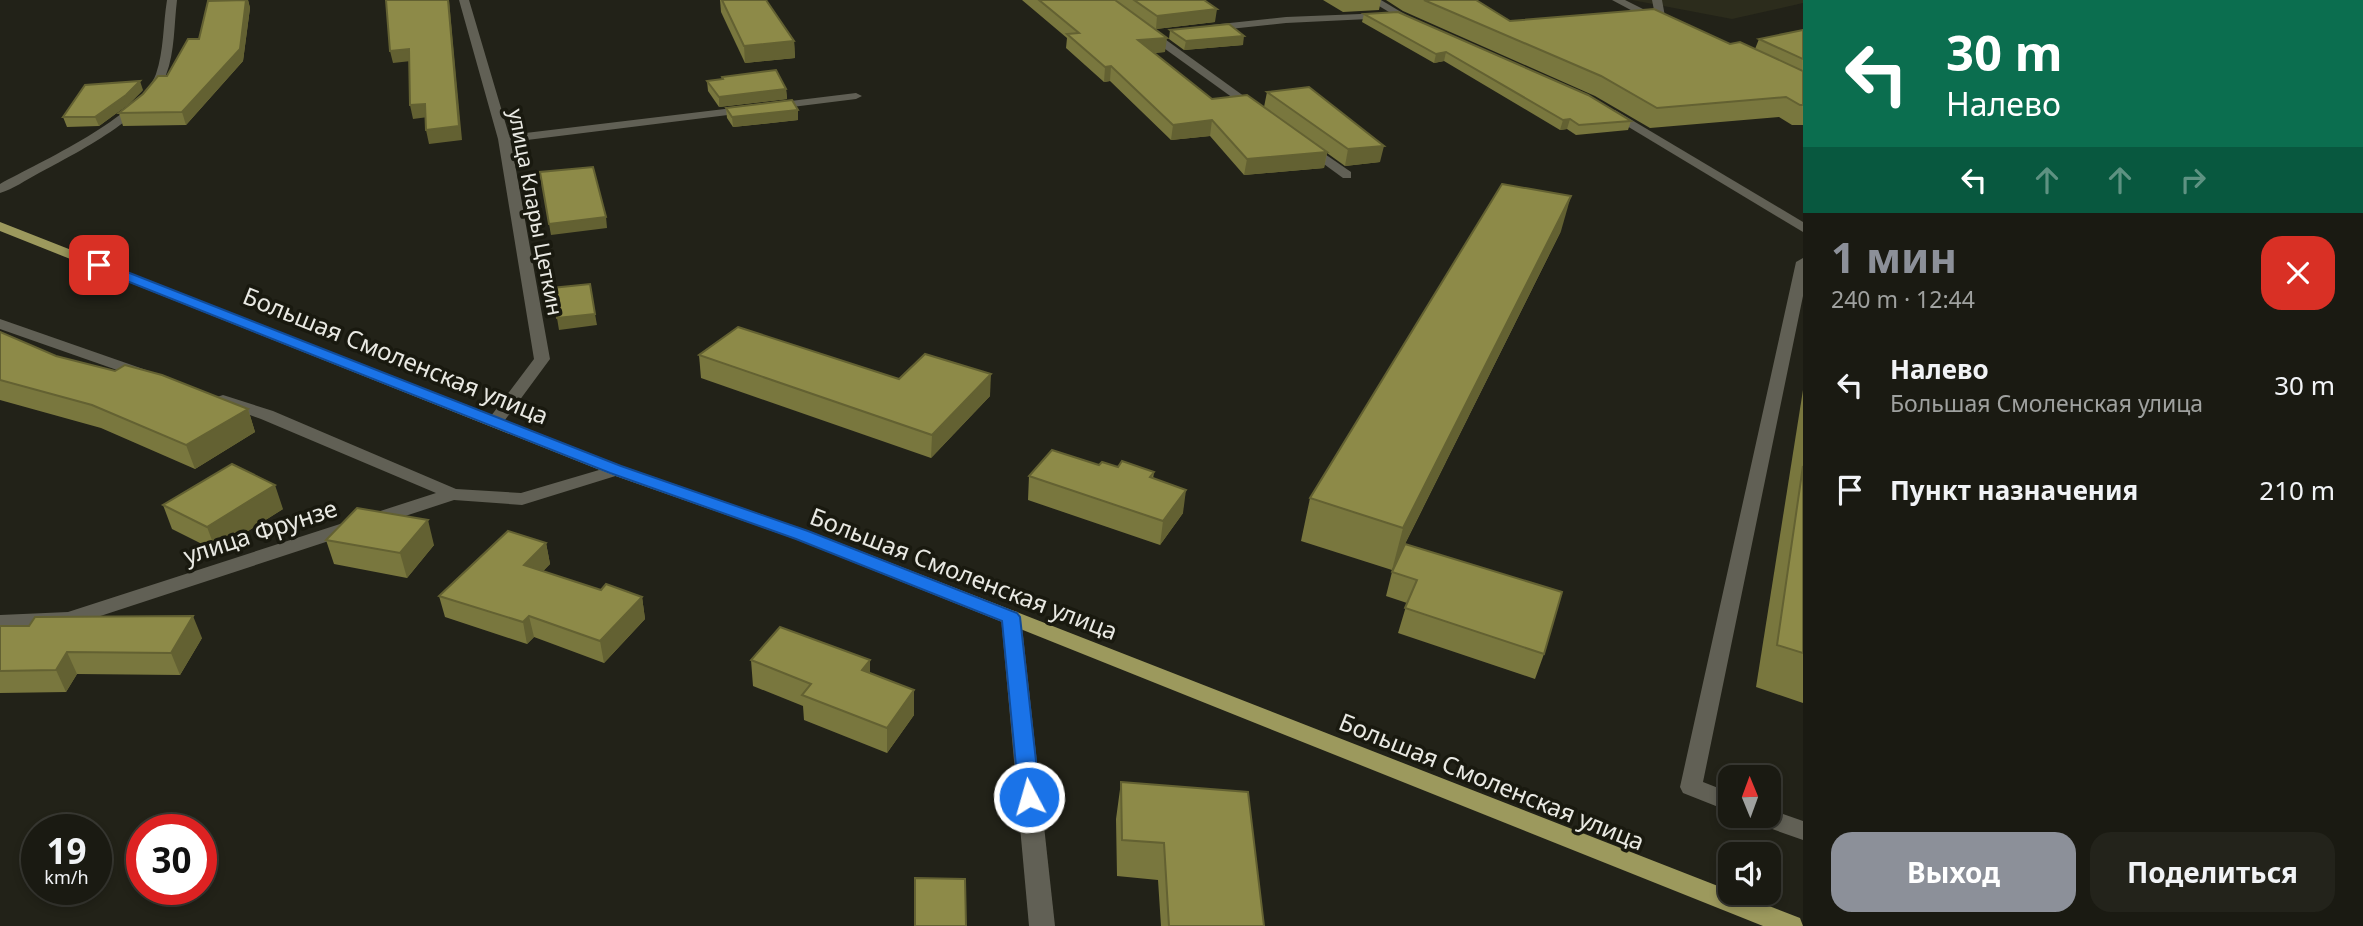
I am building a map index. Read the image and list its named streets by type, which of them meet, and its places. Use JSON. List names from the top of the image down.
{
  "streets": {
    "main road": ["Большая Смоленская улица"],
    "street": ["улица Клары Цеткин", "улица Фрунзе"]
  },
  "crossings": [
    ["улица Клары Цеткин", "Большая Смоленская улица"],
    ["Большая Смоленская улица", "улица Фрунзе"]
  ],
  "north": "top",
  "page": {
    "turn": ["30 m", "Налево"],
    "heading": ["1 мин", "240 m · 12:44"],
    "list": [
      {
        "name": "Налево",
        "note": "Большая Смоленская улица",
        "value": "30 m"
      },
      {
        "name": "Пункт назначения",
        "value": "210 m"
      }
    ],
    "speed": "19 km/h",
    "limit": "30",
    "buttons": ["Выход", "Поделиться"]
  }
}
